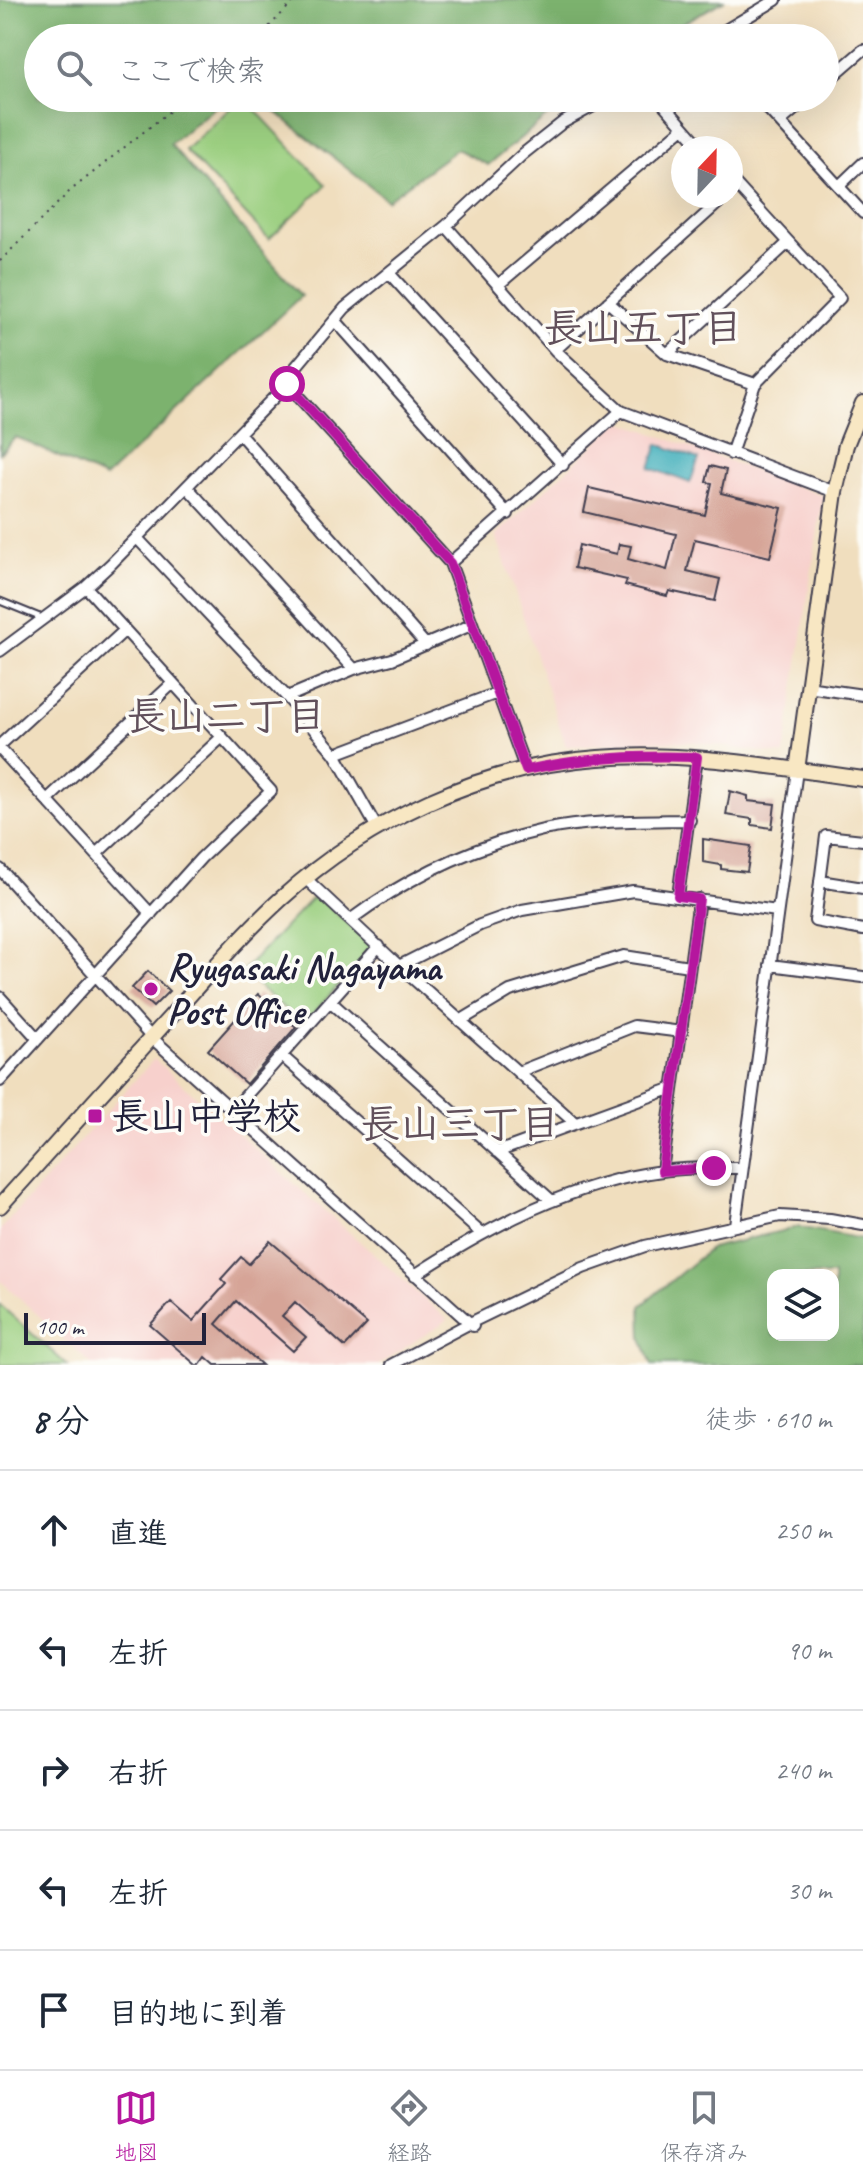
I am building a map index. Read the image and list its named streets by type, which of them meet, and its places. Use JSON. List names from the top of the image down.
{
  "districts": ["長山五丁目", "長山二丁目", "長山三丁目"],
  "places": {
    "other": ["Ryugasaki Nagayama Post Office"],
    "transit": ["長山中学校"]
  },
  "scale_bar": "100 m",
  "north": "top",
  "page": {
    "search": "ここで検索",
    "scale": "100 m",
    "heading": ["8 分", "徒歩 · 610 m"],
    "list": [
      ["直進", "250 m"],
      ["左折", "90 m"],
      ["右折", "240 m"],
      ["左折", "30 m"],
      "目的地に到着"
    ],
    "nav": ["地図", "経路", "保存済み"]
  }
}
